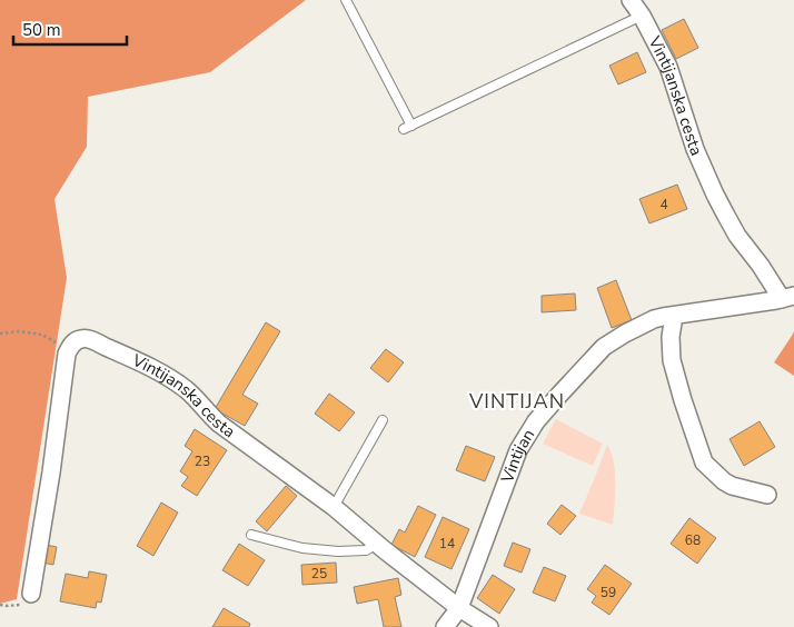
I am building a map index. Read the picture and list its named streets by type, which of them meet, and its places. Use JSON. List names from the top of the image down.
{
  "streets": {
    "street": ["Vintijanska cesta", "Vintijan"]
  },
  "crossings": [
    ["Vintijanska cesta", "Vintijan"]
  ],
  "districts": ["VINTIJAN"],
  "house_numbers": [
    "4",
    "23",
    "68",
    "14",
    "25",
    "59"
  ],
  "scale_bar": "50 m"
}
